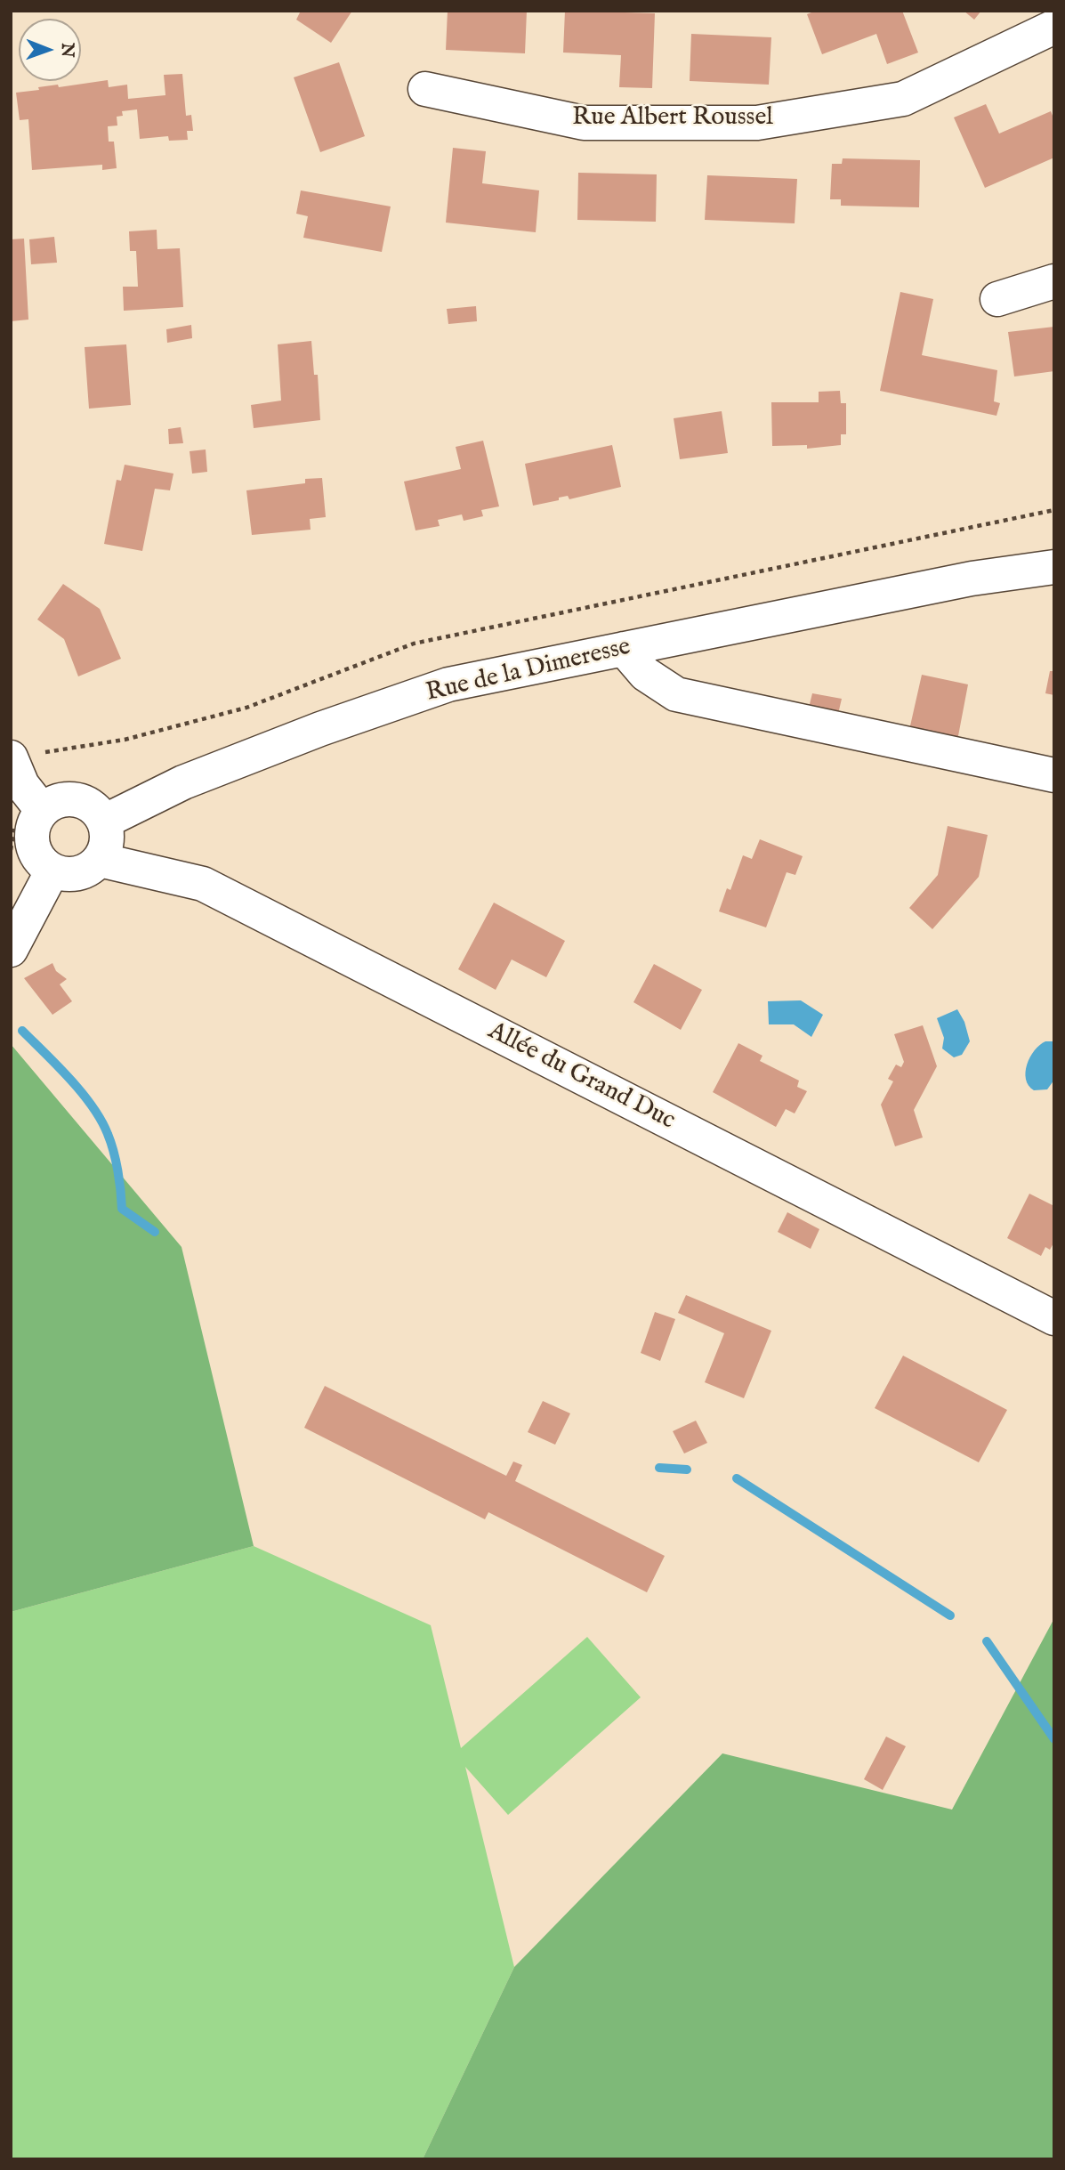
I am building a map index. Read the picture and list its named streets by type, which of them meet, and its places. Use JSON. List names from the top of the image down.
{
  "streets": {
    "street": ["Rue Albert Roussel", "Rue de la Dimeresse", "Allée du Grand Duc"]
  },
  "crossings": [
    ["Rue de la Dimeresse", "Allée du Grand Duc"]
  ],
  "north": "right"
}
